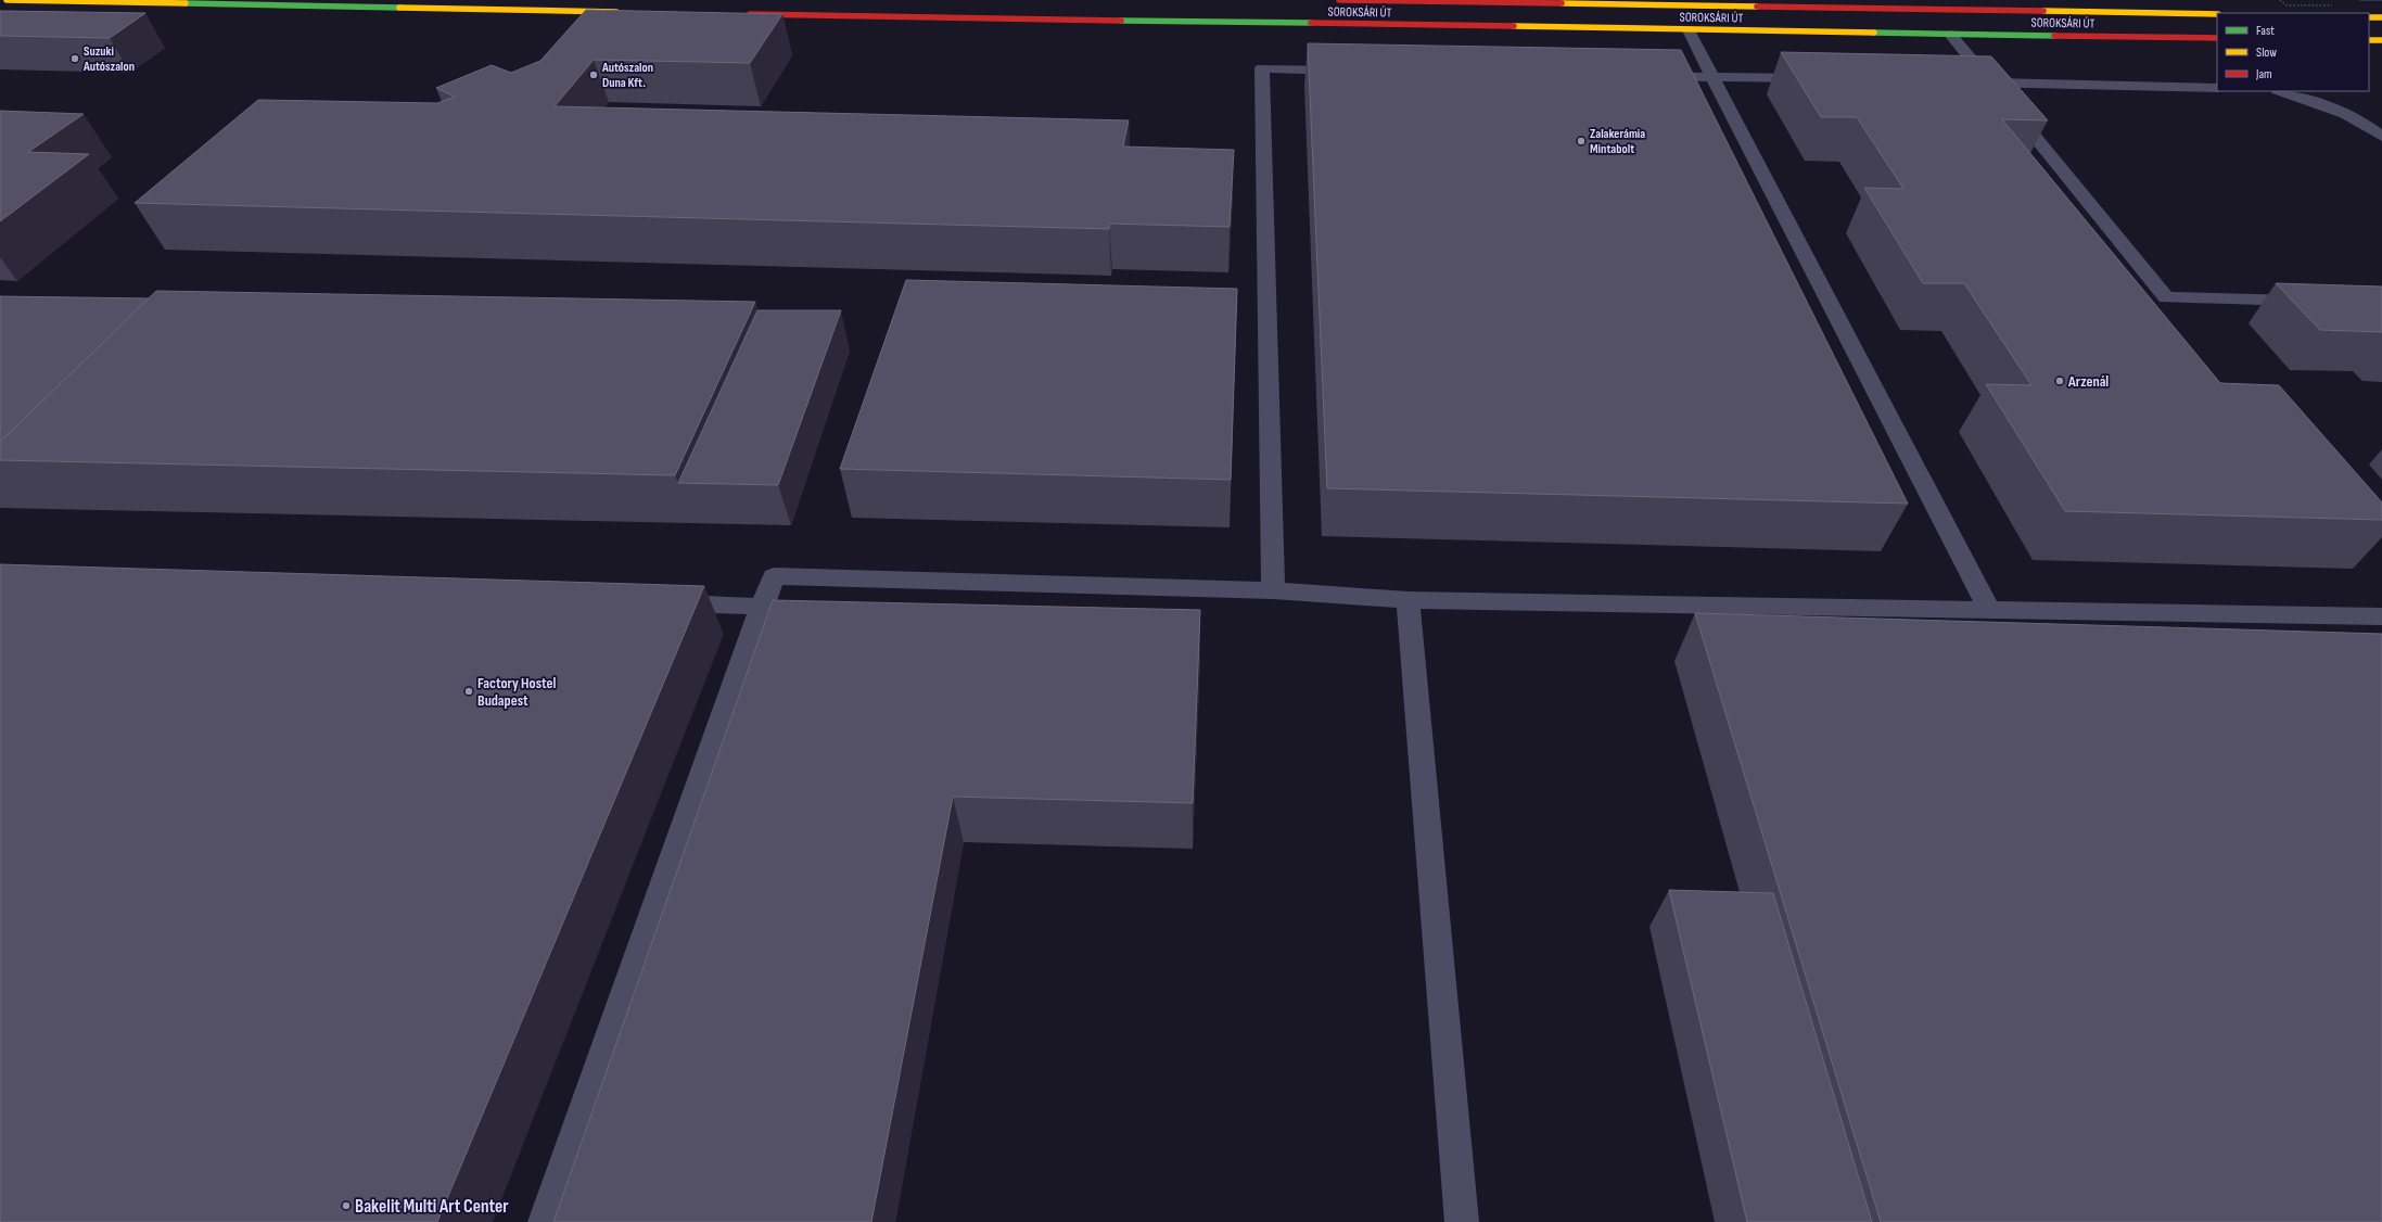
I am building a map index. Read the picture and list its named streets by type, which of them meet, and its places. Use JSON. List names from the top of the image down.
{
  "streets": {
    "main road": ["SOROKSÁRI ÚT"]
  },
  "places": [
    "Suzuki Autószalon",
    "Autószalon Duna Kft.",
    "Zalakerámia Mintabolt",
    "Arzenál",
    "Factory Hostel Budapest",
    "Bakelit Multi Art Center"
  ],
  "legend": ["Fast", "Slow", "Jam"]
}
